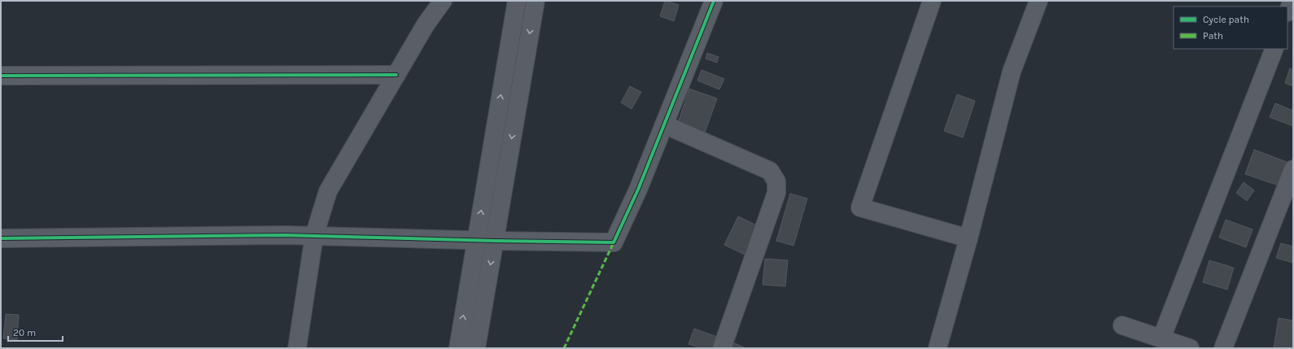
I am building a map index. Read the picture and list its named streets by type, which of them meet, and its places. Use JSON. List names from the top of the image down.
{
  "legend": ["Cycle path", "Path"],
  "scale_bar": "20 m"
}
